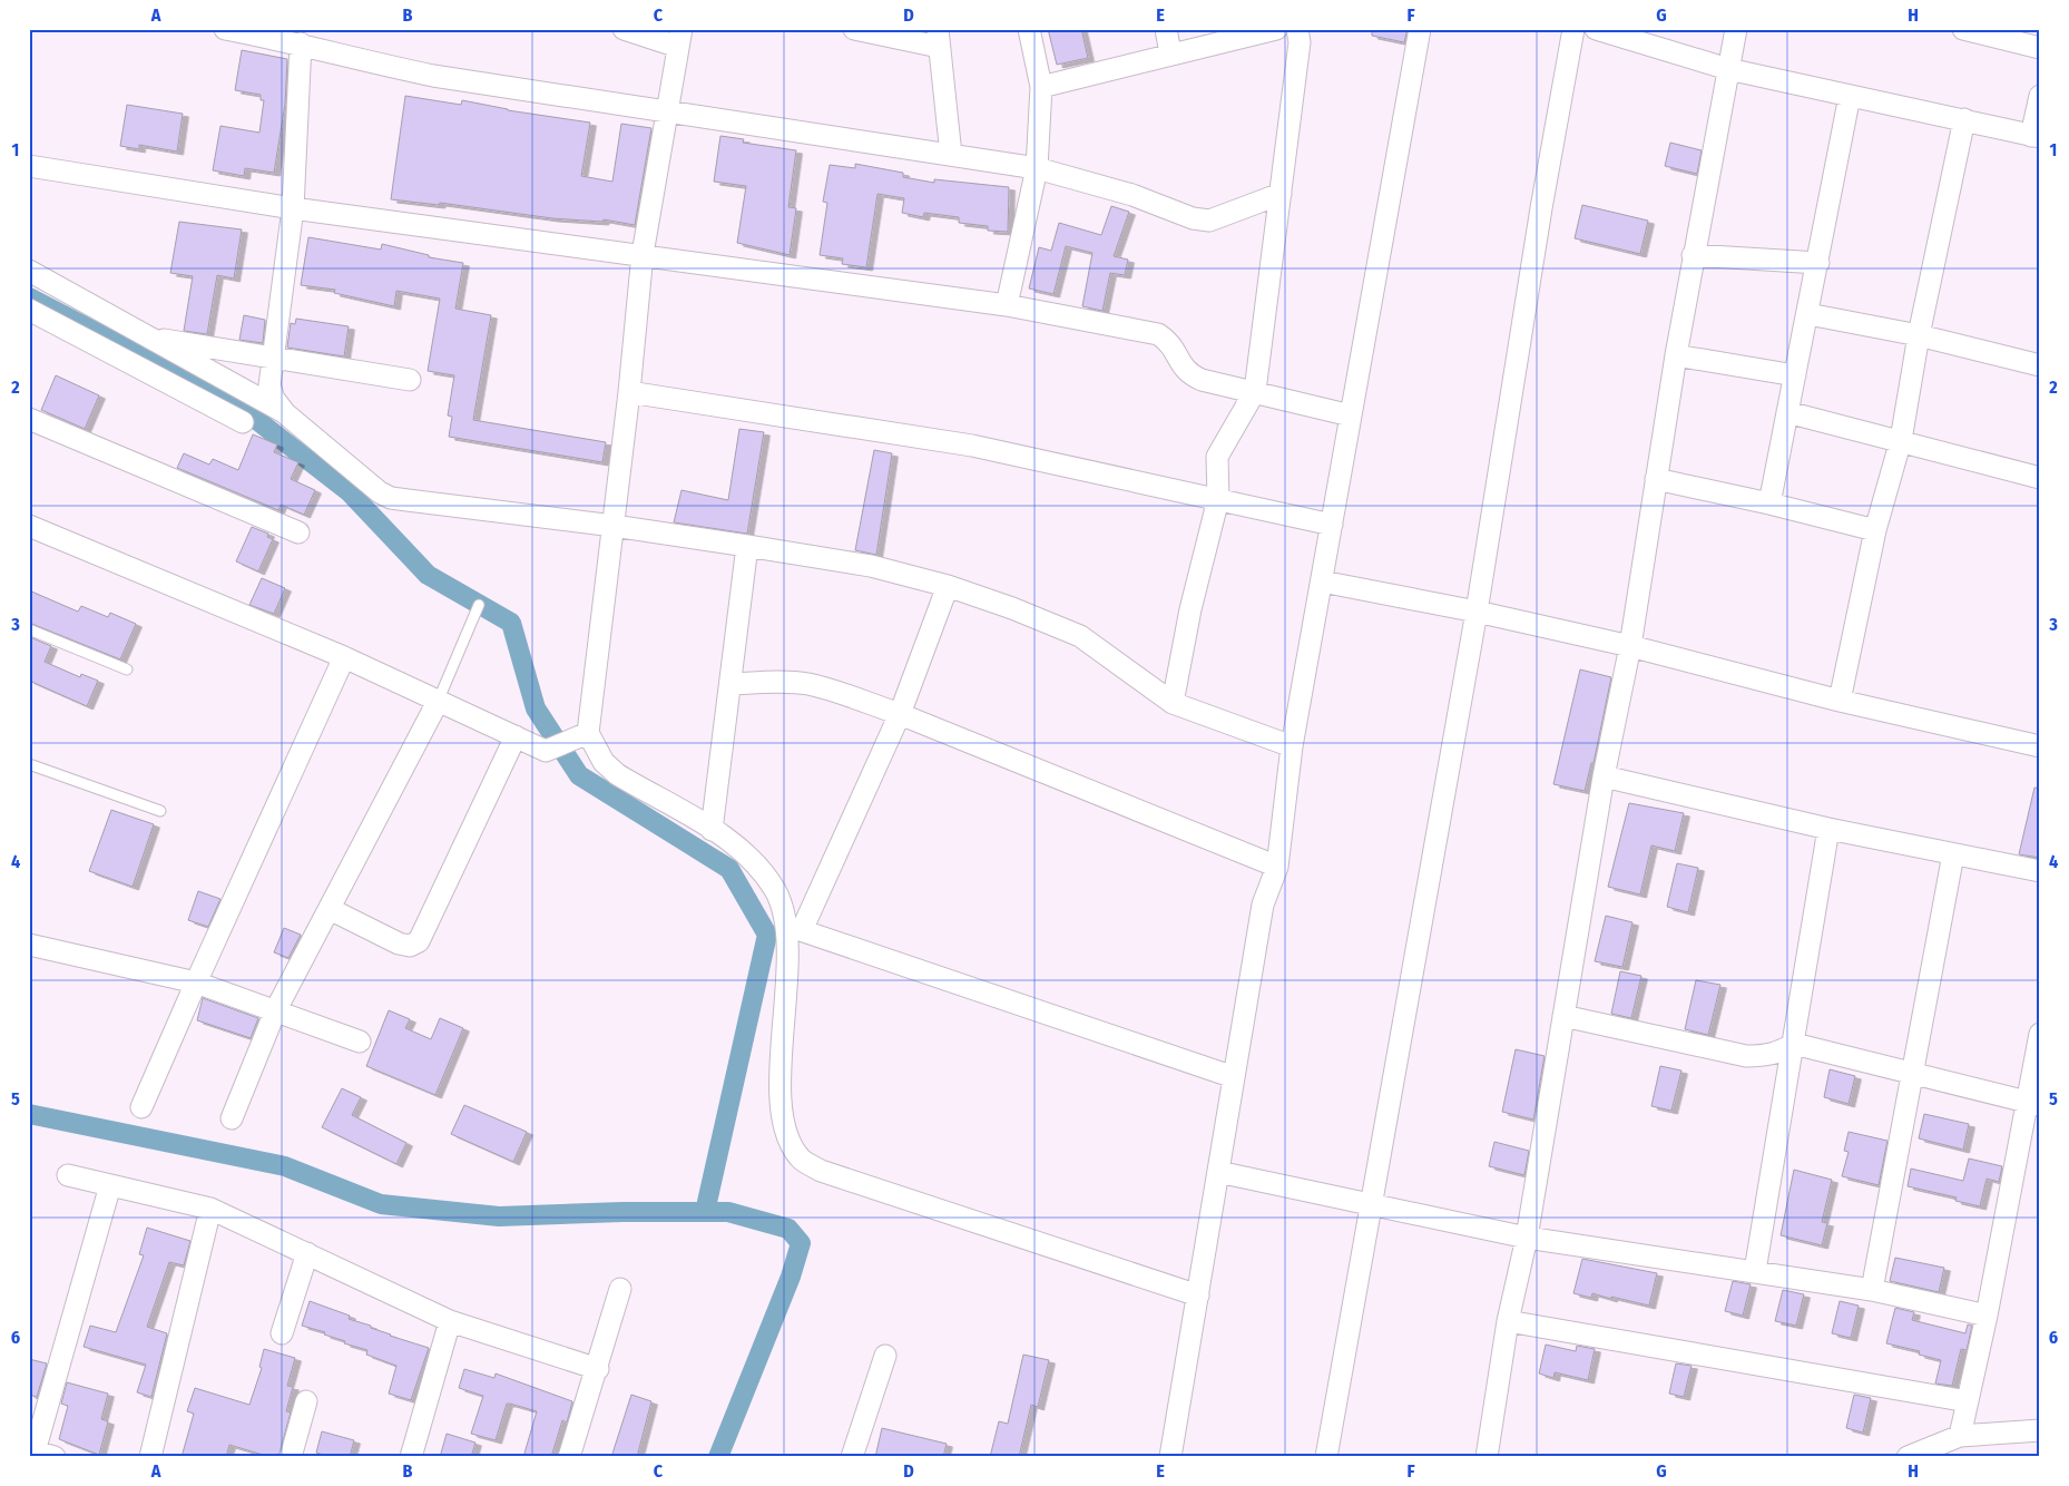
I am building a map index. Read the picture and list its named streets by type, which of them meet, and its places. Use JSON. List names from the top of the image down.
{
  "grid": {
    "columns": [
      "A",
      "B",
      "C",
      "D",
      "E",
      "F",
      "G",
      "H"
    ],
    "rows": [
      "1",
      "2",
      "3",
      "4",
      "5",
      "6"
    ]
  }
}
